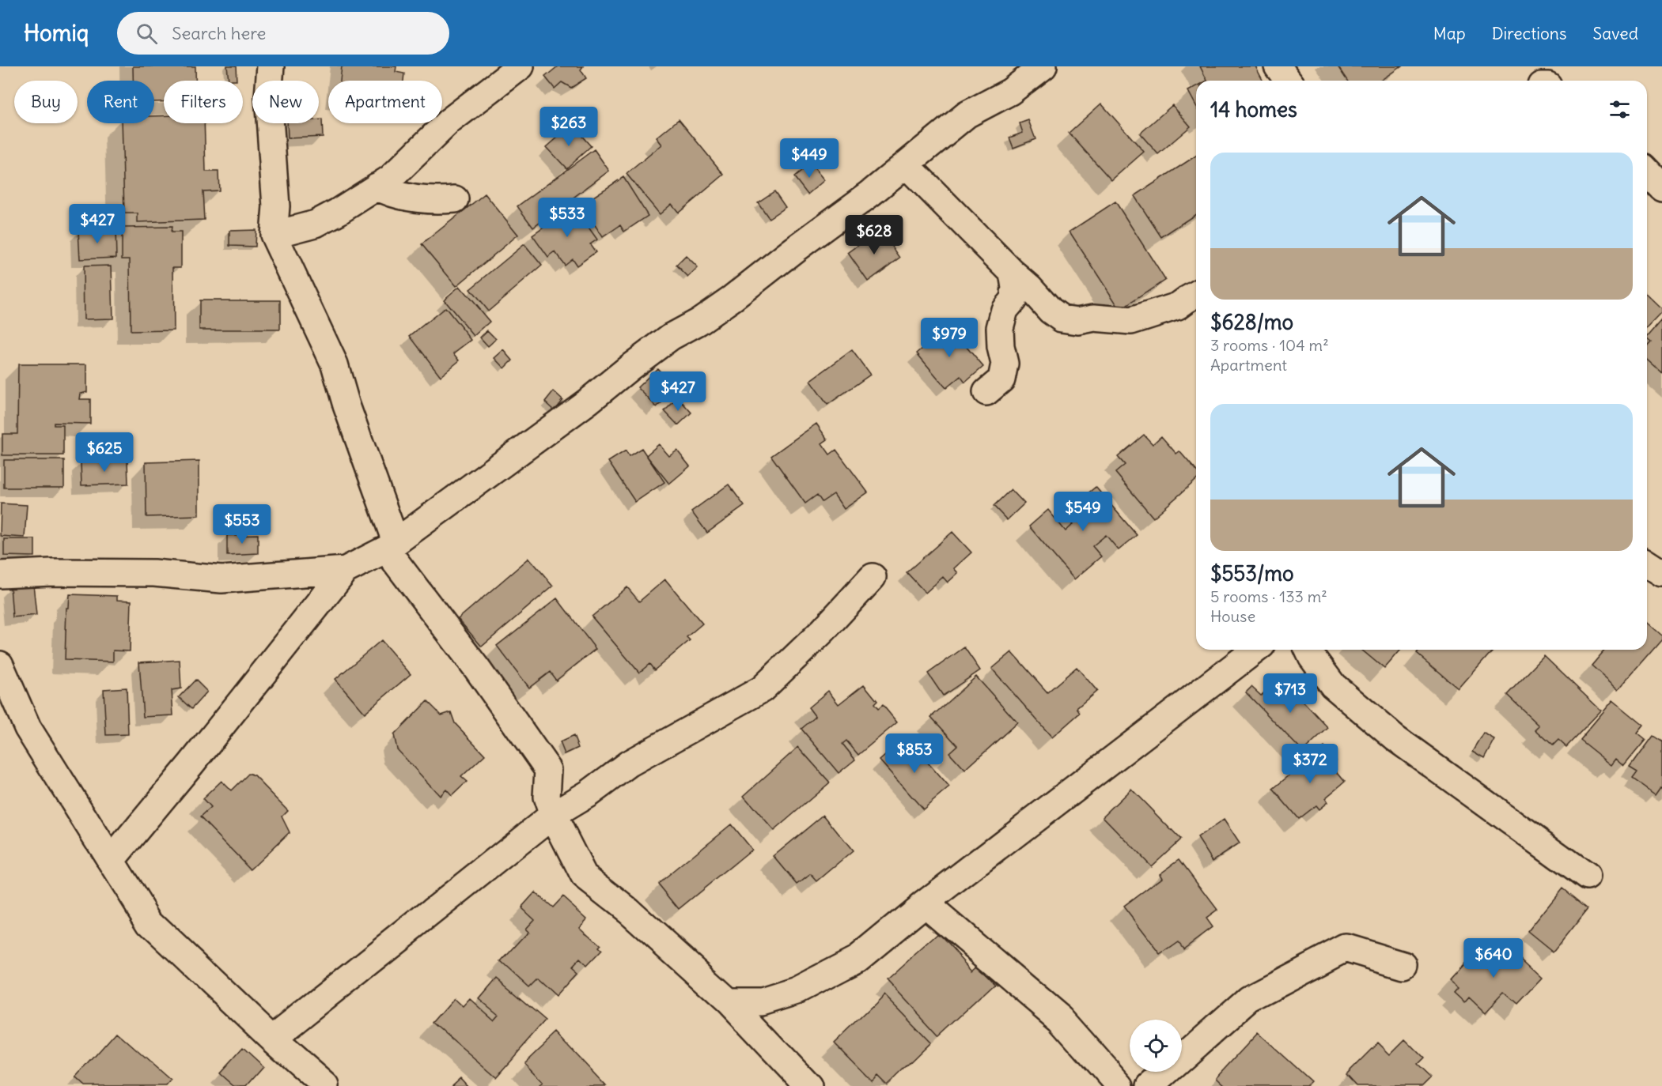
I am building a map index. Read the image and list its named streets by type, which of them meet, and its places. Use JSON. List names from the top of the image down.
{
  "page": {
    "header": "Homiq",
    "search": "Search here",
    "nav": ["Map", "Directions", "Saved"],
    "chip": [
      "Buy",
      "Rent",
      "Filters",
      "New",
      "Apartment"
    ],
    "heading": "14 homes",
    "price": [
      "$263",
      "$449",
      "$533",
      "$427",
      "$628",
      "$979",
      "$427",
      "$625",
      "$549",
      "$553",
      "$713",
      "$853",
      "$372",
      "$640"
    ],
    "list": [
      {
        "name": "$628/mo",
        "note": "3 rooms · 104 m² · Apartment"
      },
      {
        "name": "$553/mo",
        "note": "5 rooms · 133 m² · House"
      }
    ]
  }
}
